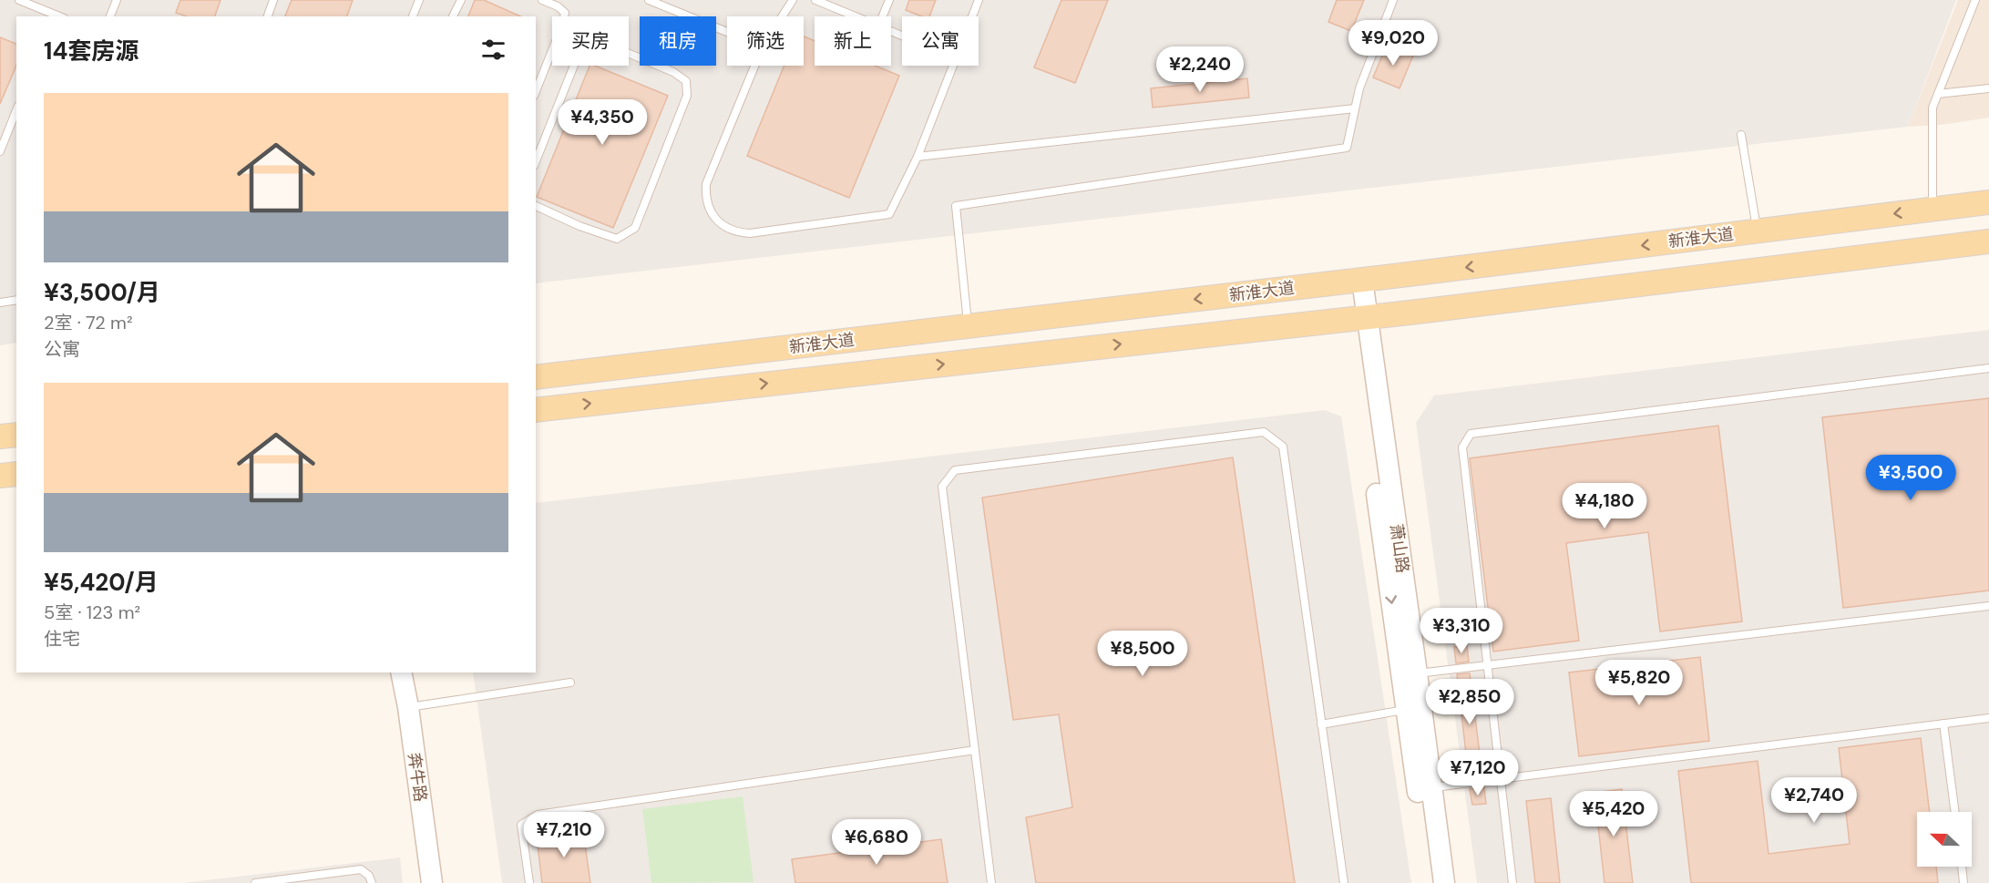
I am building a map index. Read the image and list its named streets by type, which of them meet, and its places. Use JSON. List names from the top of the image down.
{
  "streets": {
    "main road": ["新淮大道"],
    "street": ["萧山路", "奔牛路"]
  },
  "crossings": [
    ["新淮大道", "萧山路"]
  ],
  "north": "left",
  "page": {
    "chip": [
      "买房",
      "租房",
      "筛选",
      "新上",
      "公寓"
    ],
    "heading": "14套房源",
    "price": [
      "¥9,020",
      "¥2,240",
      "¥4,350",
      "¥3,500",
      "¥4,180",
      "¥3,310",
      "¥8,500",
      "¥5,820",
      "¥2,850",
      "¥7,120",
      "¥2,740",
      "¥5,420",
      "¥7,210",
      "¥6,680"
    ],
    "list": [
      {
        "name": "¥3,500/月",
        "note": "2室 · 72 m² · 公寓"
      },
      {
        "name": "¥5,420/月",
        "note": "5室 · 123 m² · 住宅"
      }
    ]
  }
}
